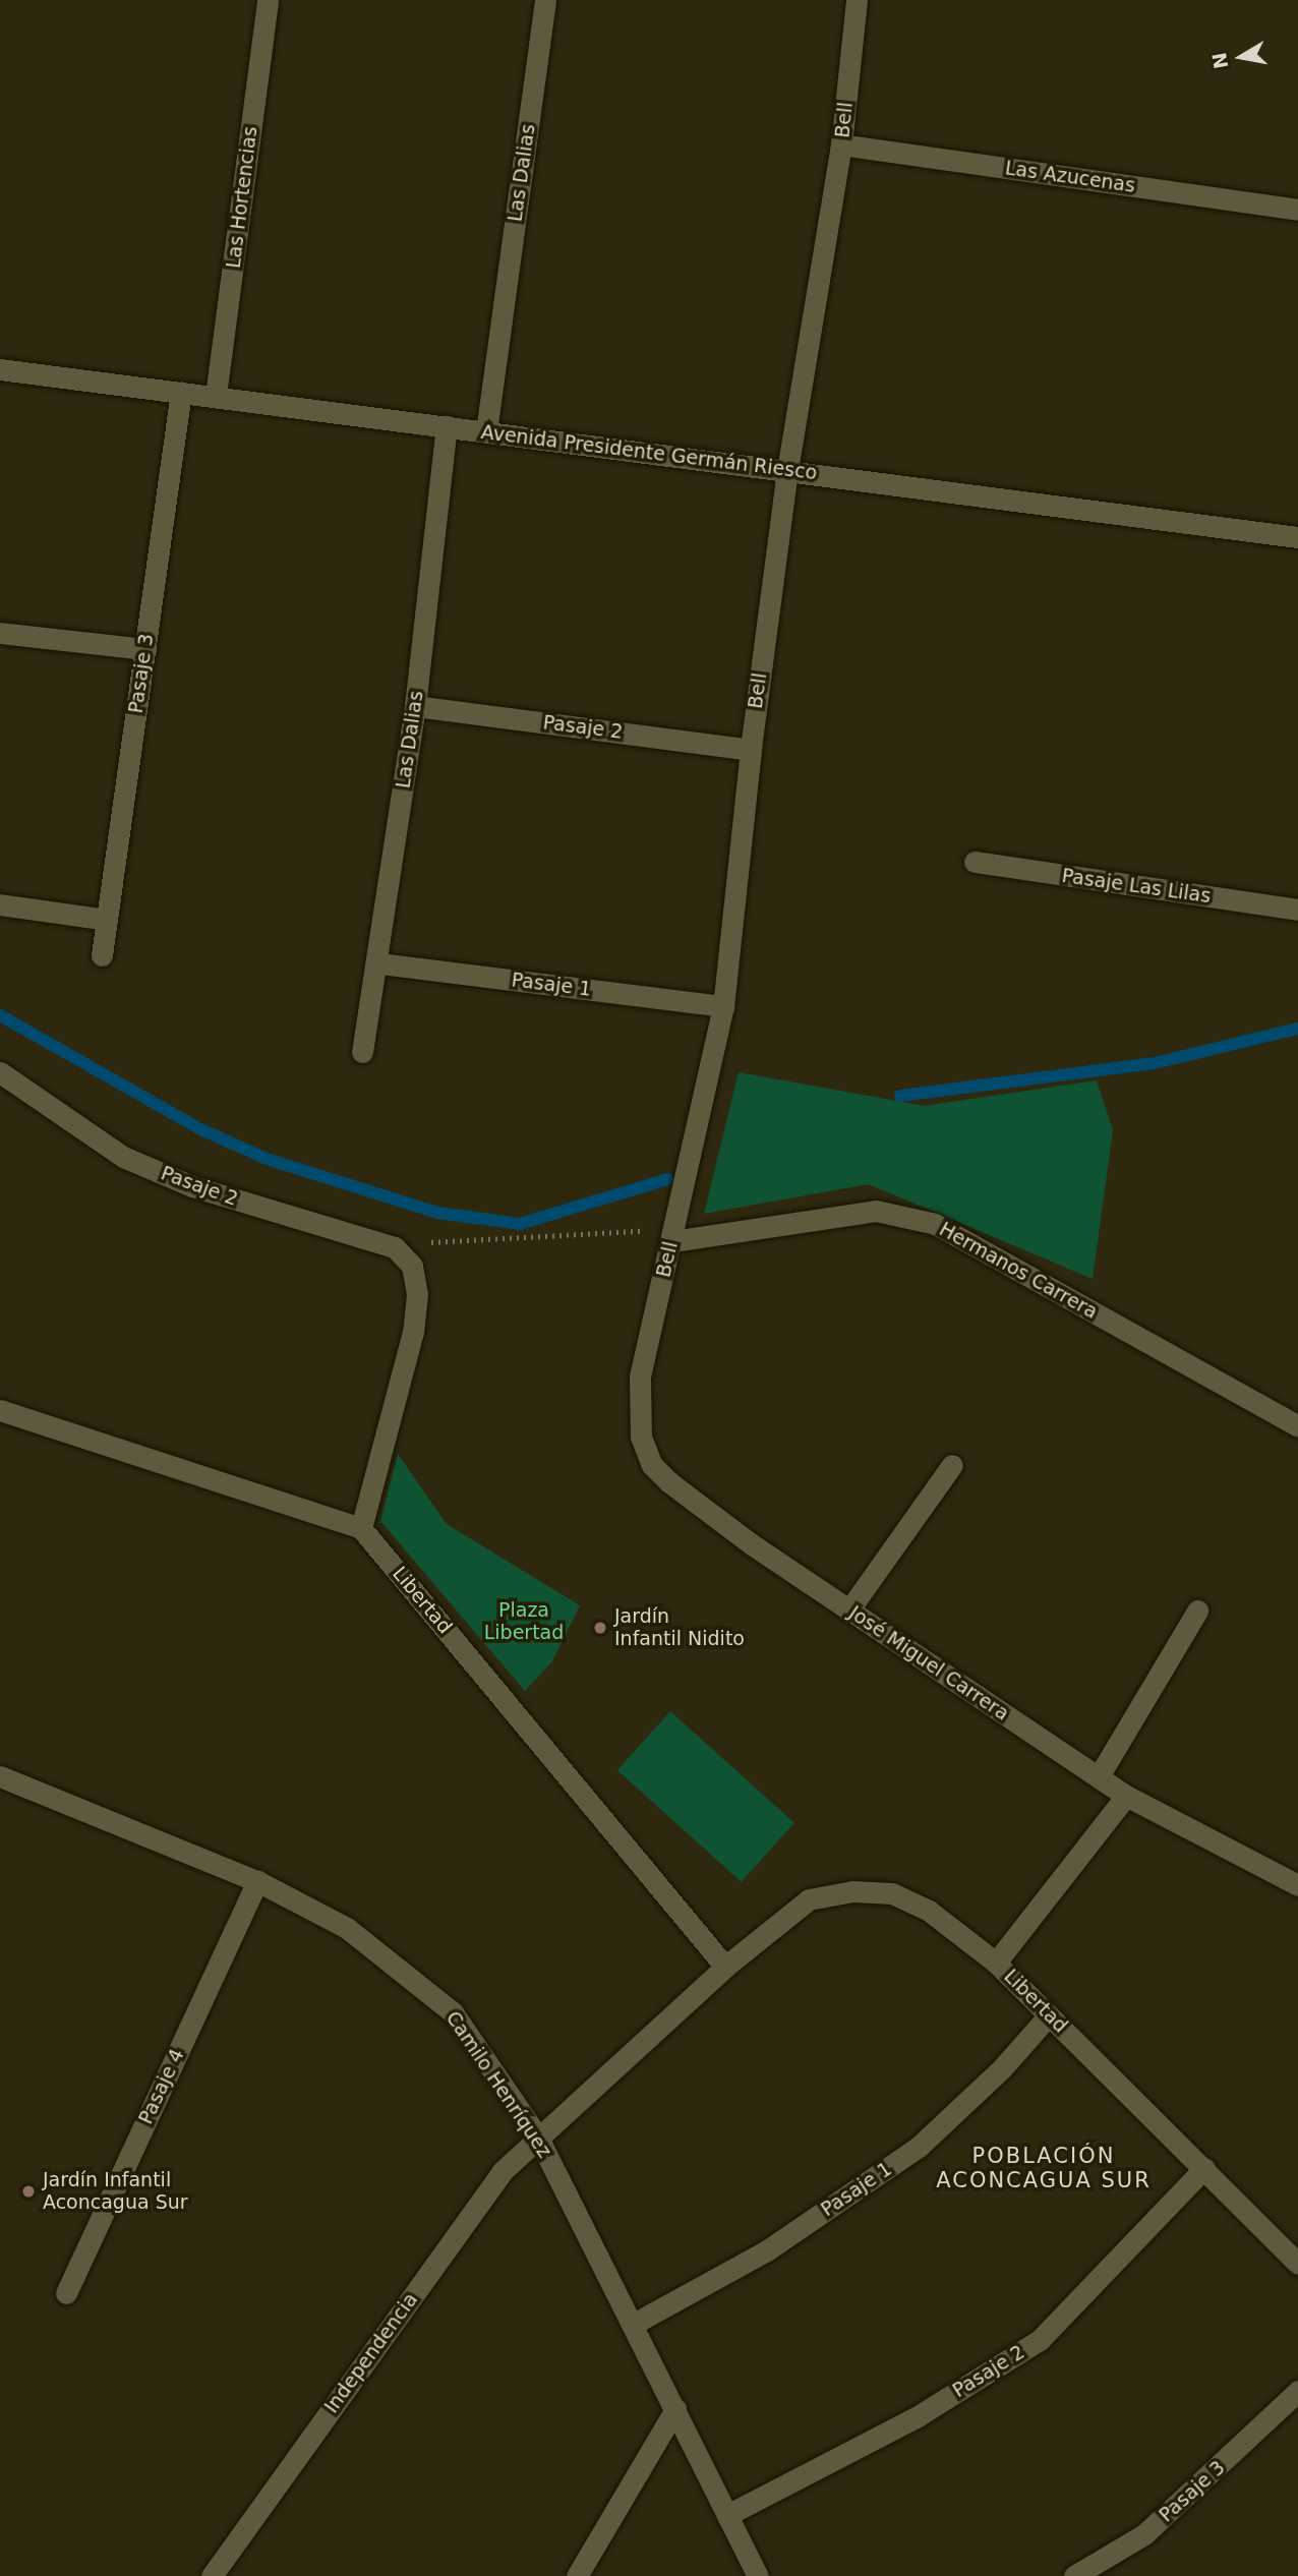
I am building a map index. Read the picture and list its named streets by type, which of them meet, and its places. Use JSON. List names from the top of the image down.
{
  "streets": {
    "street": [
      "Bell",
      "Las Dalias",
      "Las Azucenas",
      "Las Hortencias",
      "Avenida Presidente Germán Riesco",
      "Pasaje 3",
      "Pasaje 2",
      "Pasaje Las Lilas",
      "Pasaje 1",
      "Hermanos Carrera",
      "Libertad",
      "José Miguel Carrera",
      "Camilo Henríquez",
      "Pasaje 4",
      "Independencia"
    ]
  },
  "crossings": [
    ["Bell", "Las Azucenas"],
    ["Bell", "Avenida Presidente Germán Riesco"],
    ["Bell", "Pasaje 2"],
    ["Bell", "Pasaje 1"],
    ["Bell", "Hermanos Carrera"],
    ["Bell", "José Miguel Carrera"],
    ["Las Dalias", "Avenida Presidente Germán Riesco"],
    ["Las Dalias", "Pasaje 2"],
    ["Las Dalias", "Pasaje 1"],
    ["Las Hortencias", "Avenida Presidente Germán Riesco"],
    ["Avenida Presidente Germán Riesco", "Pasaje 3"],
    ["Pasaje 2", "Libertad"],
    ["Pasaje 2", "Camilo Henríquez"],
    ["Pasaje 1", "Libertad"],
    ["Pasaje 1", "Camilo Henríquez"],
    ["Libertad", "Camilo Henríquez"],
    ["Libertad", "Independencia"],
    ["Camilo Henríquez", "Pasaje 4"],
    ["Camilo Henríquez", "Independencia"]
  ],
  "districts": ["POBLACIÓN ACONCAGUA SUR"],
  "parks": ["Plaza Libertad"],
  "places": ["Jardín Infantil Nidito", "Jardín Infantil Aconcagua Sur"],
  "north": "left"
}
